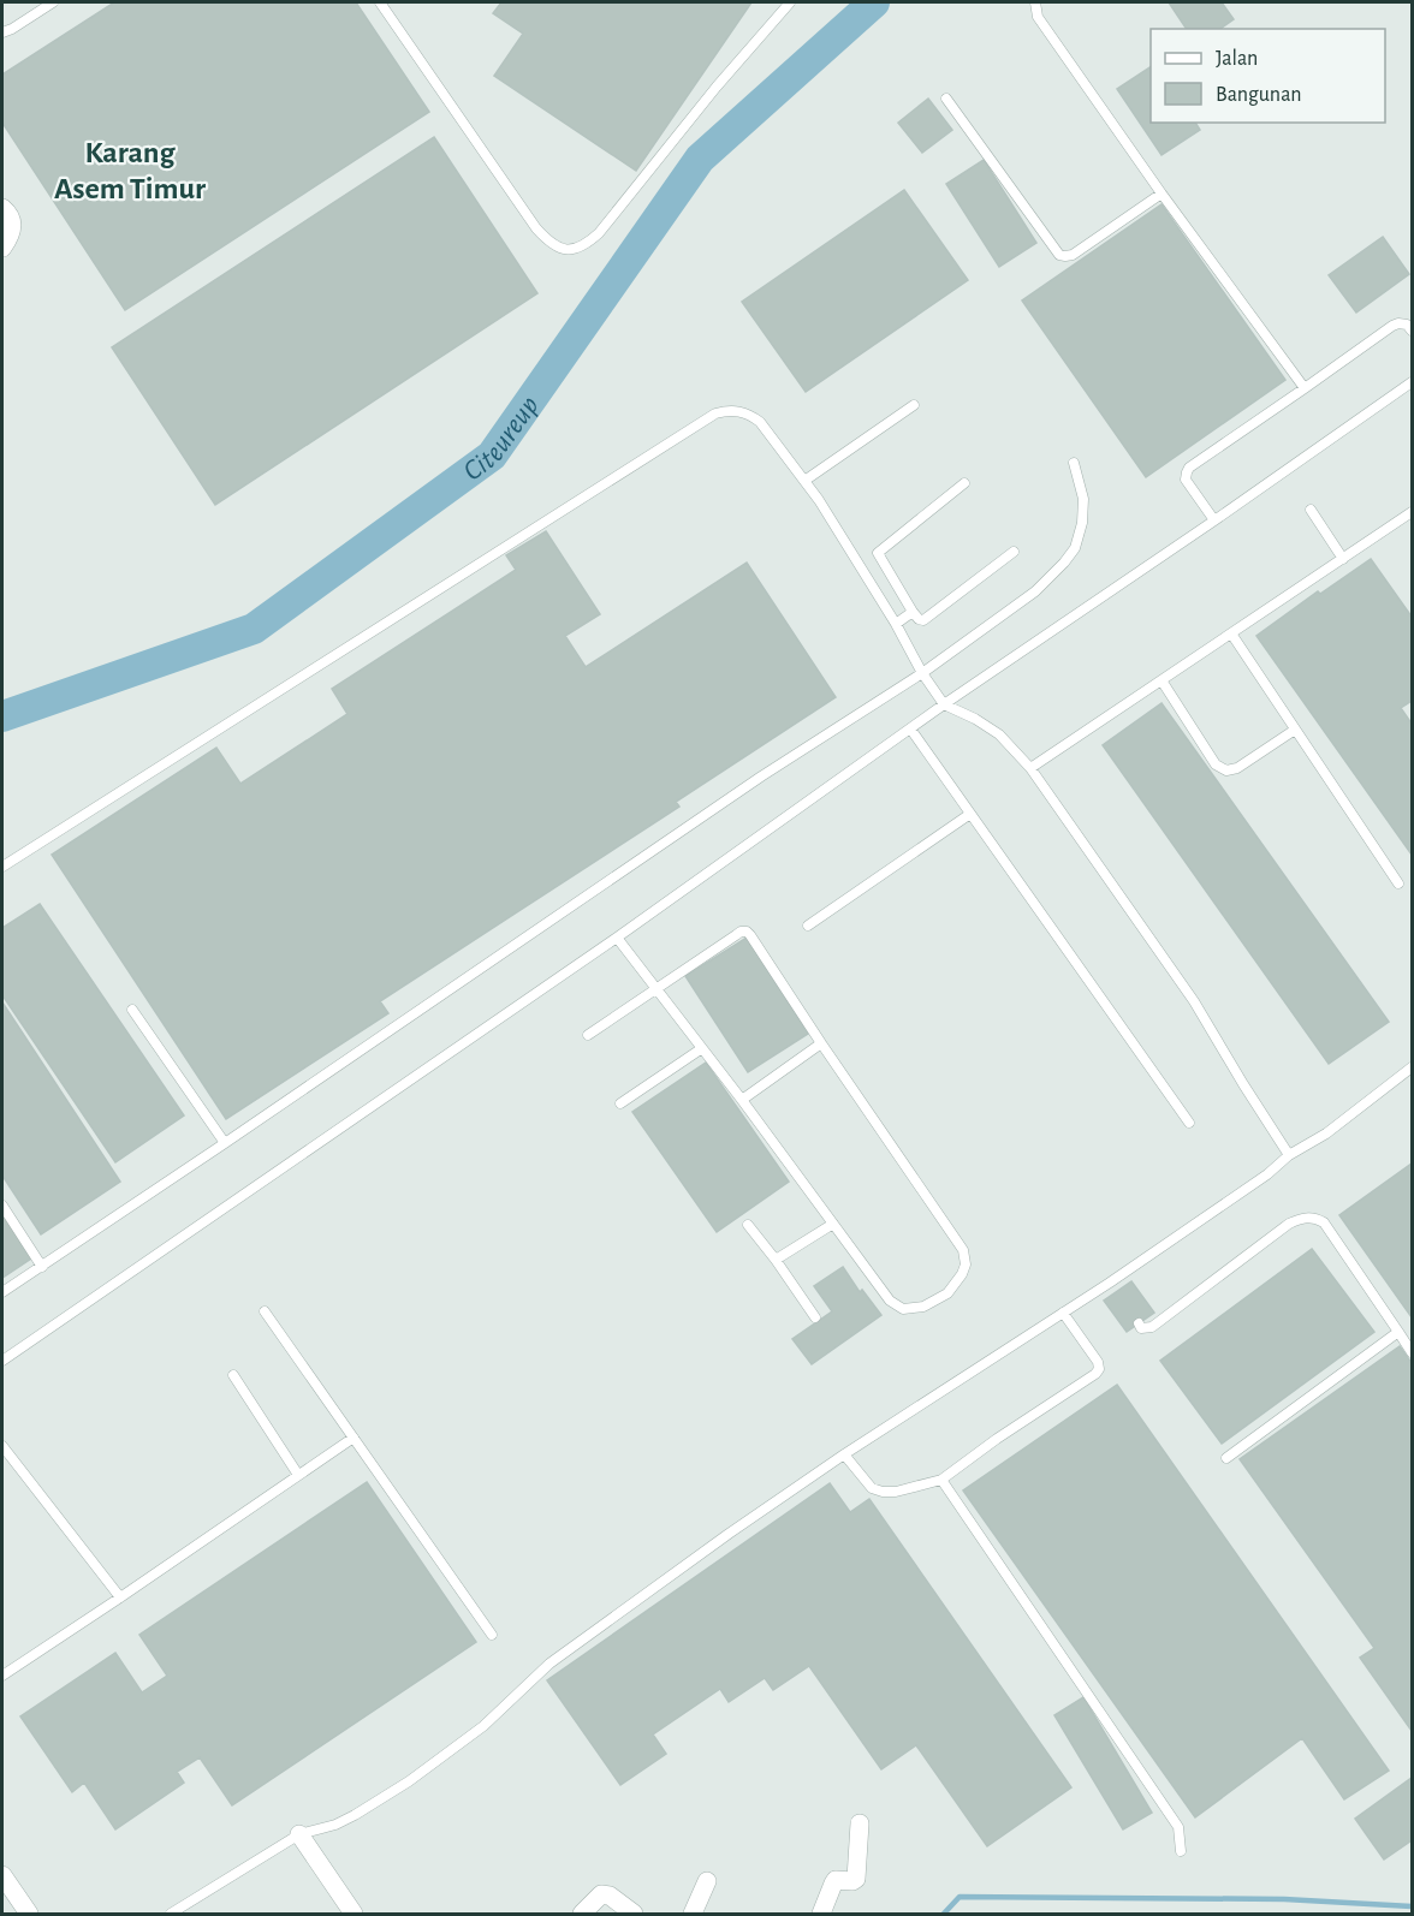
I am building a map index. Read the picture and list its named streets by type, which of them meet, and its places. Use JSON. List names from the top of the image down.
{
  "districts": ["Karang Asem Timur"],
  "water": ["Citeureup"],
  "legend": ["Jalan", "Bangunan"]
}
